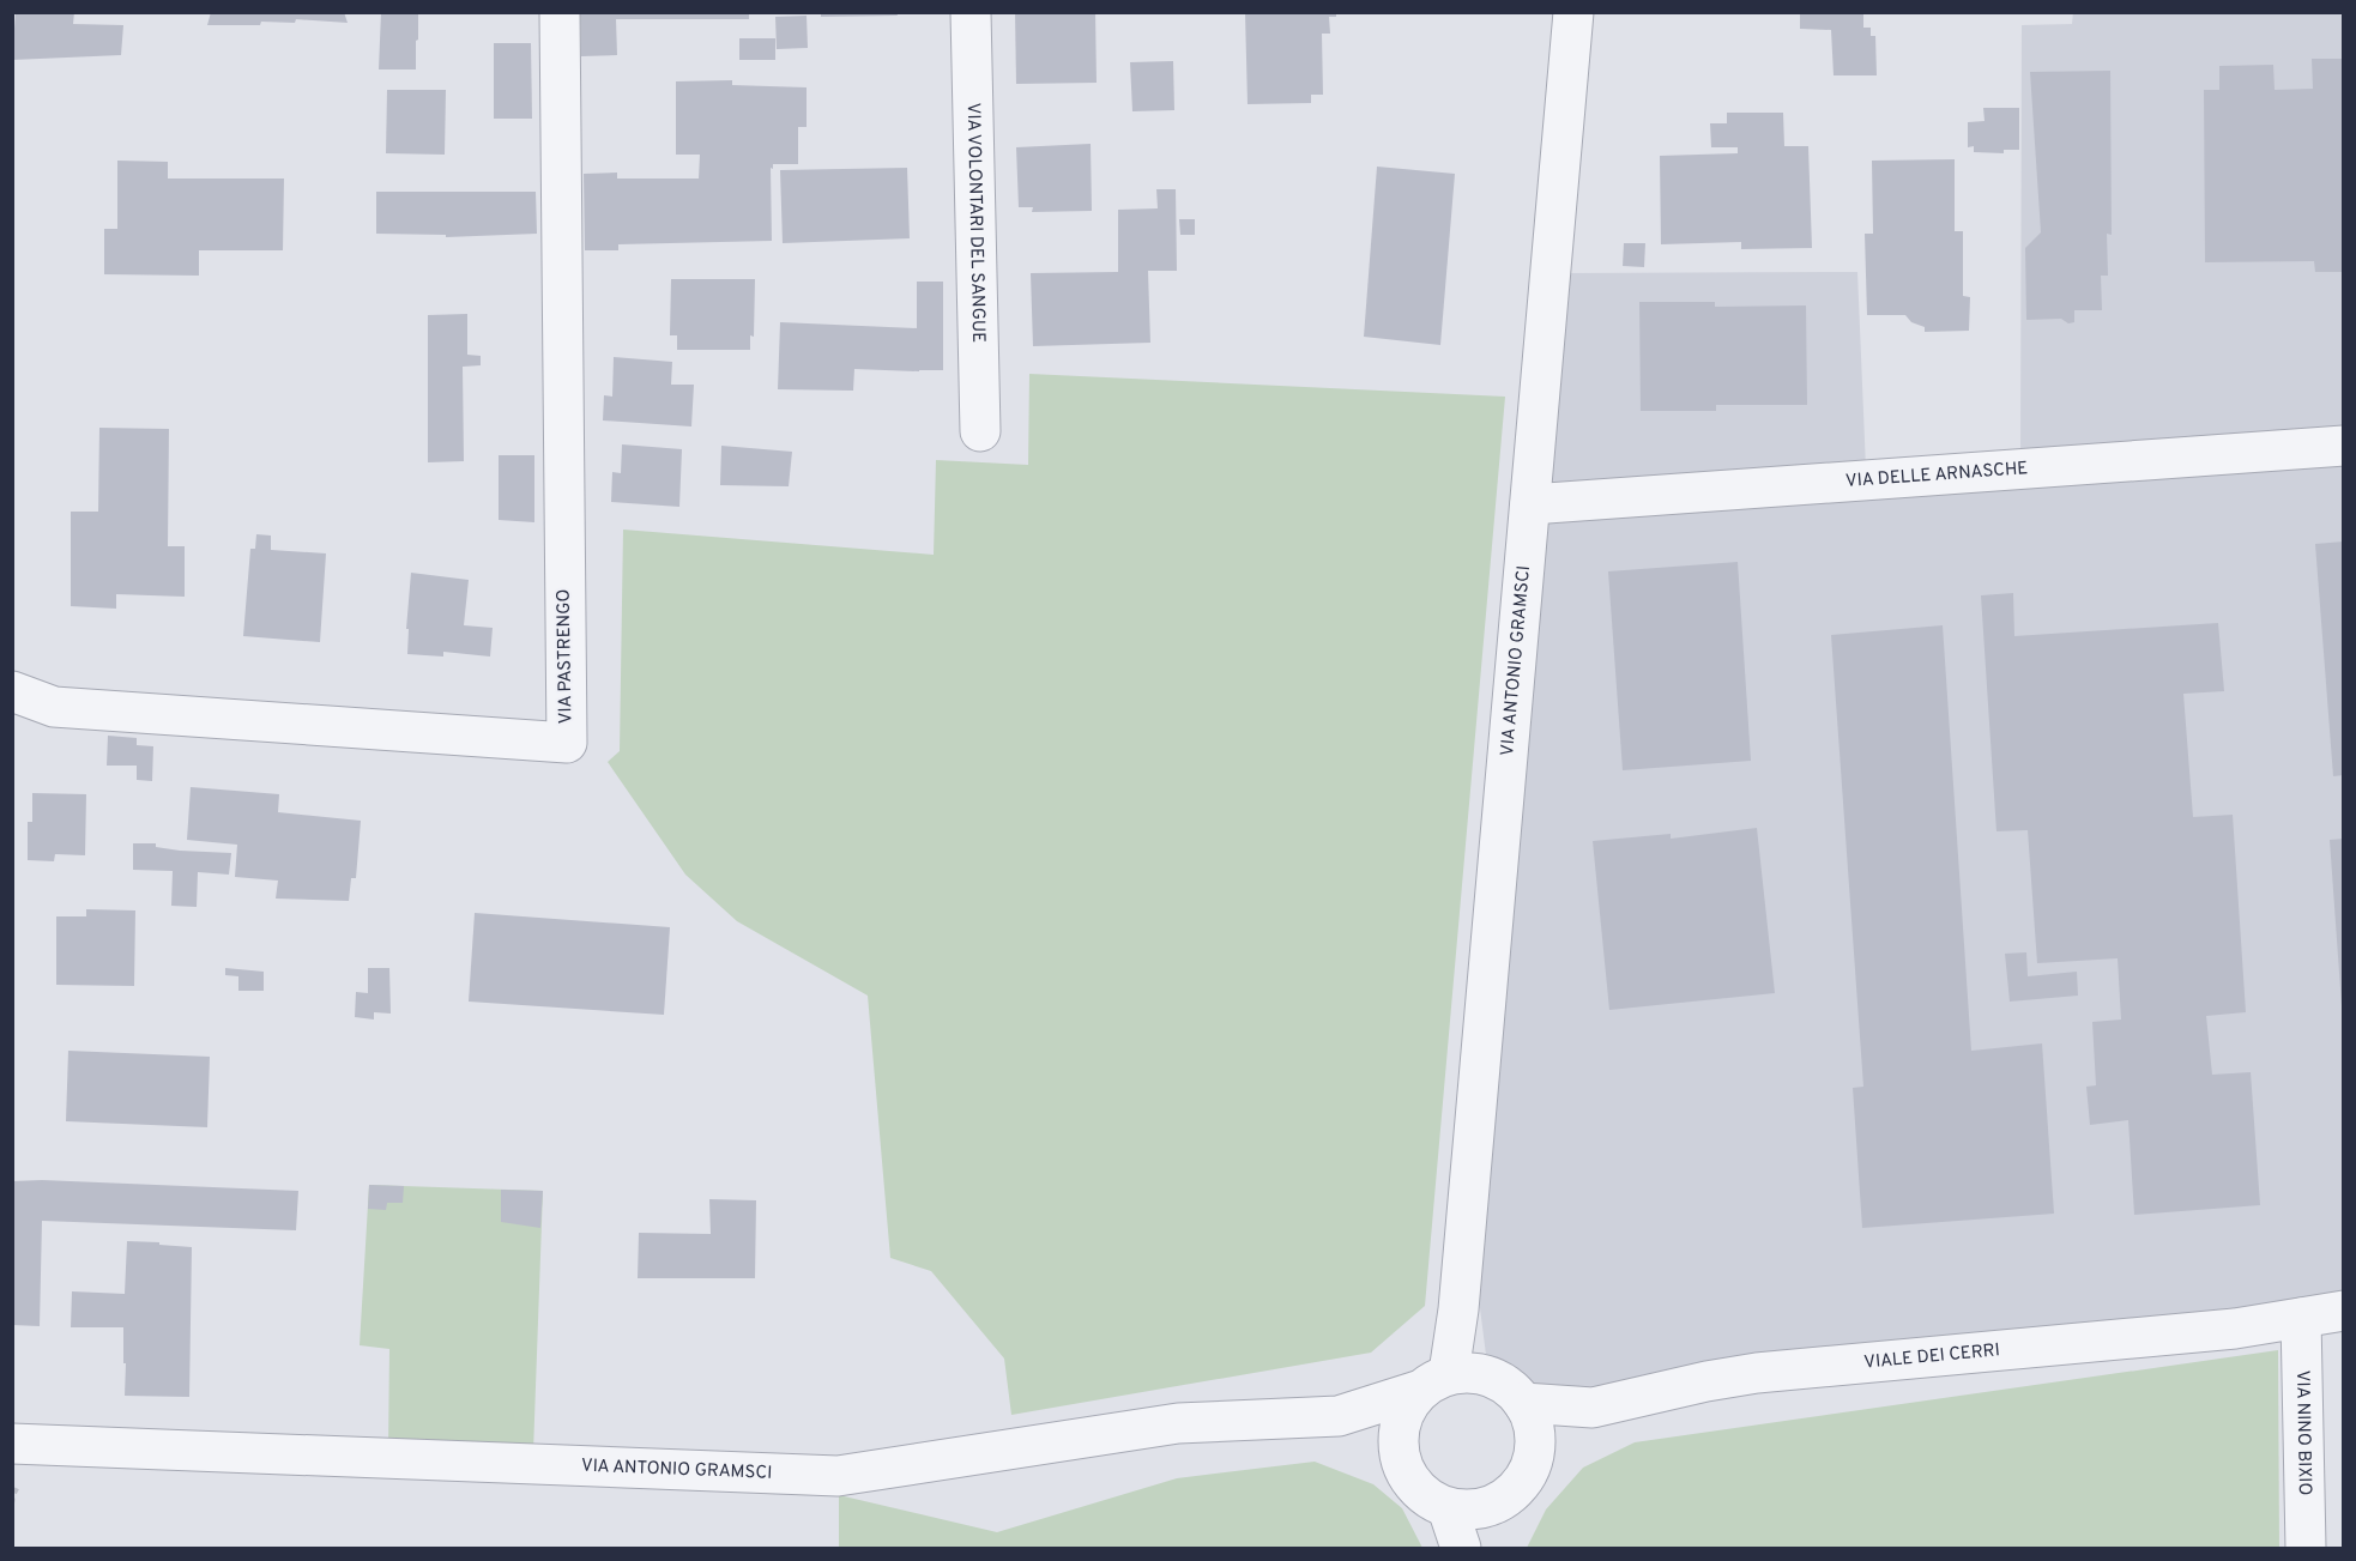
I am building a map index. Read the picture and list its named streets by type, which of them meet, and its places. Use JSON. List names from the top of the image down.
{
  "streets": {
    "street": [
      "VIA VOLONTARI DEL SANGUE",
      "VIA DELLE ARNASCHE",
      "VIA PASTRENGO",
      "VIA ANTONIO GRAMSCI",
      "VIALE DEI CERRI",
      "VIA NINO BIXIO"
    ]
  },
  "crossings": [
    ["VIA DELLE ARNASCHE", "VIA ANTONIO GRAMSCI"],
    ["VIA ANTONIO GRAMSCI", "VIALE DEI CERRI"],
    ["VIALE DEI CERRI", "VIA NINO BIXIO"]
  ]
}
